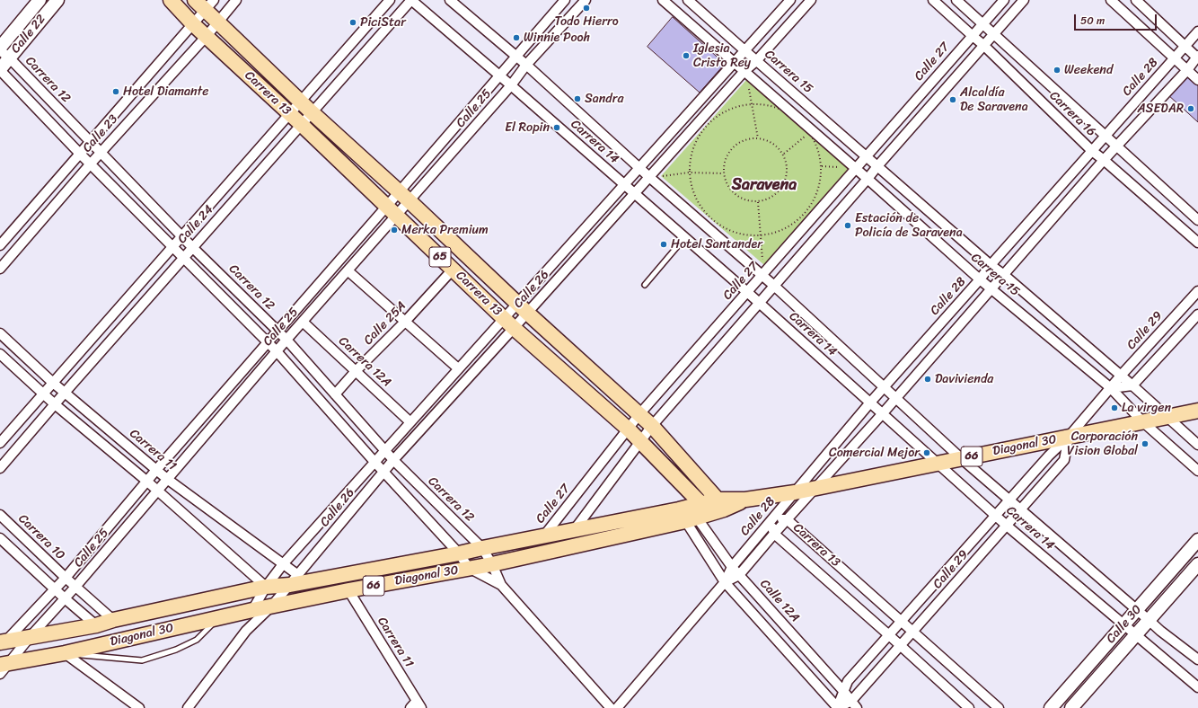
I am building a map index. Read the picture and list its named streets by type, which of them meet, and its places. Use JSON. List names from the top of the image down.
{
  "streets": {
    "main road": [
      "Carrera 13",
      "65",
      "Diagonal 30",
      "66"
    ],
    "street": [
      "Calle 22",
      "Calle 27",
      "Carrera 15",
      "Calle 28",
      "Carrera 12",
      "Calle 25",
      "Carrera 16",
      "Calle 23",
      "Carrera 14",
      "Calle 24",
      "Calle 26",
      "Calle 25A",
      "Calle 29",
      "Carrera 12A",
      "Carrera 11",
      "Carrera 10",
      "Calle 12A",
      "Calle 30"
    ]
  },
  "crossings": [
    ["Calle 22", "Carrera 12"],
    ["Calle 27", "Carrera 15"],
    ["Calle 27", "Carrera 13"],
    ["Calle 27", "Carrera 16"],
    ["Calle 27", "Carrera 14"],
    ["Calle 27", "Diagonal 30"],
    ["Carrera 15", "Calle 28"],
    ["Carrera 15", "Calle 26"],
    ["Carrera 15", "Calle 29"],
    ["Carrera 15", "Diagonal 30"],
    ["Calle 28", "Carrera 13"],
    ["Calle 28", "Carrera 16"],
    ["Calle 28", "Carrera 14"],
    ["Calle 28", "Diagonal 30"],
    ["Calle 28", "Calle 12A"],
    ["Carrera 12", "Calle 25"],
    ["Carrera 12", "Calle 23"],
    ["Carrera 12", "Calle 24"],
    ["Carrera 12", "Calle 26"],
    ["Carrera 12", "Calle 25A"],
    ["Carrera 12", "Diagonal 30"],
    ["Carrera 13", "Calle 25"],
    ["Carrera 13", "Calle 23"],
    ["Carrera 13", "Calle 24"],
    ["Carrera 13", "Calle 26"],
    ["Carrera 13", "Calle 25A"],
    ["Carrera 13", "Calle 29"],
    ["Carrera 13", "Diagonal 30"],
    ["Carrera 13", "Calle 12A"],
    ["Calle 25", "Carrera 14"],
    ["Calle 25", "Carrera 12A"],
    ["Calle 25", "Diagonal 30"],
    ["Calle 25", "Carrera 11"],
    ["Calle 25", "Carrera 10"],
    ["Carrera 14", "Calle 24"],
    ["Carrera 14", "Calle 26"],
    ["Carrera 14", "Calle 29"],
    ["Carrera 14", "Diagonal 30"],
    ["Carrera 14", "Calle 30"],
    ["Calle 24", "Carrera 11"],
    ["Calle 26", "Carrera 12A"],
    ["Calle 26", "Diagonal 30"],
    ["Calle 26", "Carrera 11"],
    ["Calle 25A", "Carrera 12A"],
    ["Calle 29", "Diagonal 30"],
    ["Calle 29", "Calle 12A"],
    ["Diagonal 30", "Carrera 11"],
    ["Diagonal 30", "Carrera 10"],
    ["Diagonal 30", "Calle 12A"]
  ],
  "districts": ["Saravena"],
  "places": [
    "Todo Hierro",
    "PiciStar",
    "Winnie Pooh",
    "Iglesia Cristo Rey",
    "Weekend",
    "Hotel Diamante",
    "Sandra",
    "Alcaldía De Saravena",
    "ASEDAR",
    "El Ropin",
    "Estación de Policía de Saravena",
    "Merka Premium",
    "Hotel Santander",
    "Davivienda",
    "La virgen",
    "Corporación Vision Global",
    "Comercial Mejor"
  ],
  "scale_bar": "50 m"
}
